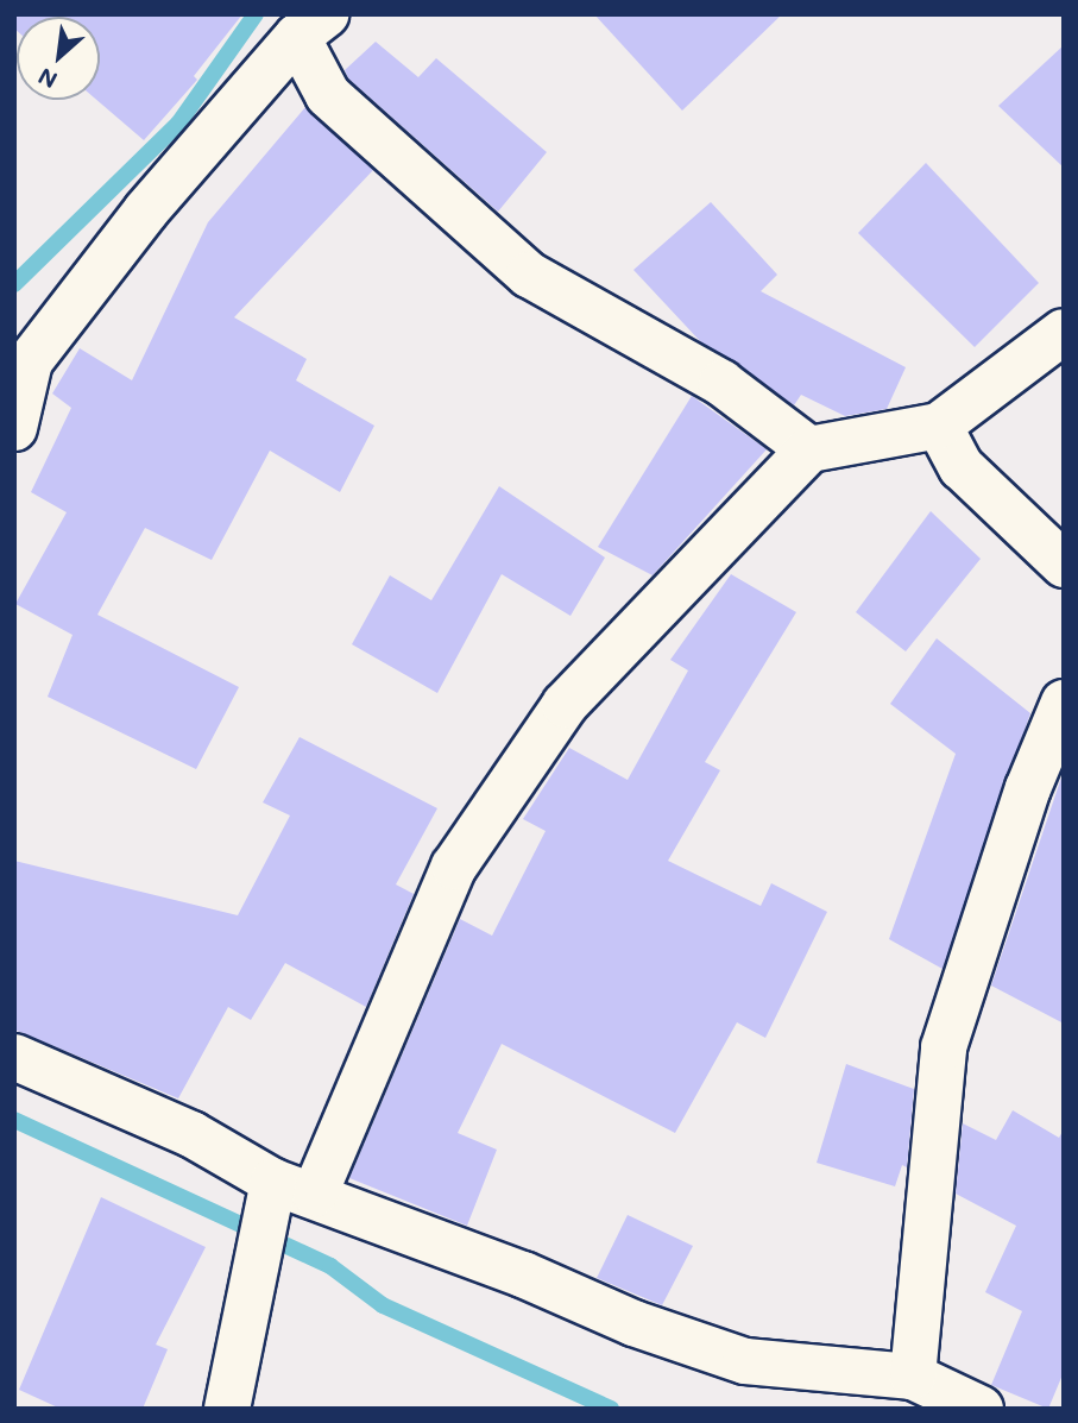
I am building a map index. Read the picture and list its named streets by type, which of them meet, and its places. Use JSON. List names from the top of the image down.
{
  "north": "bottom left"
}
